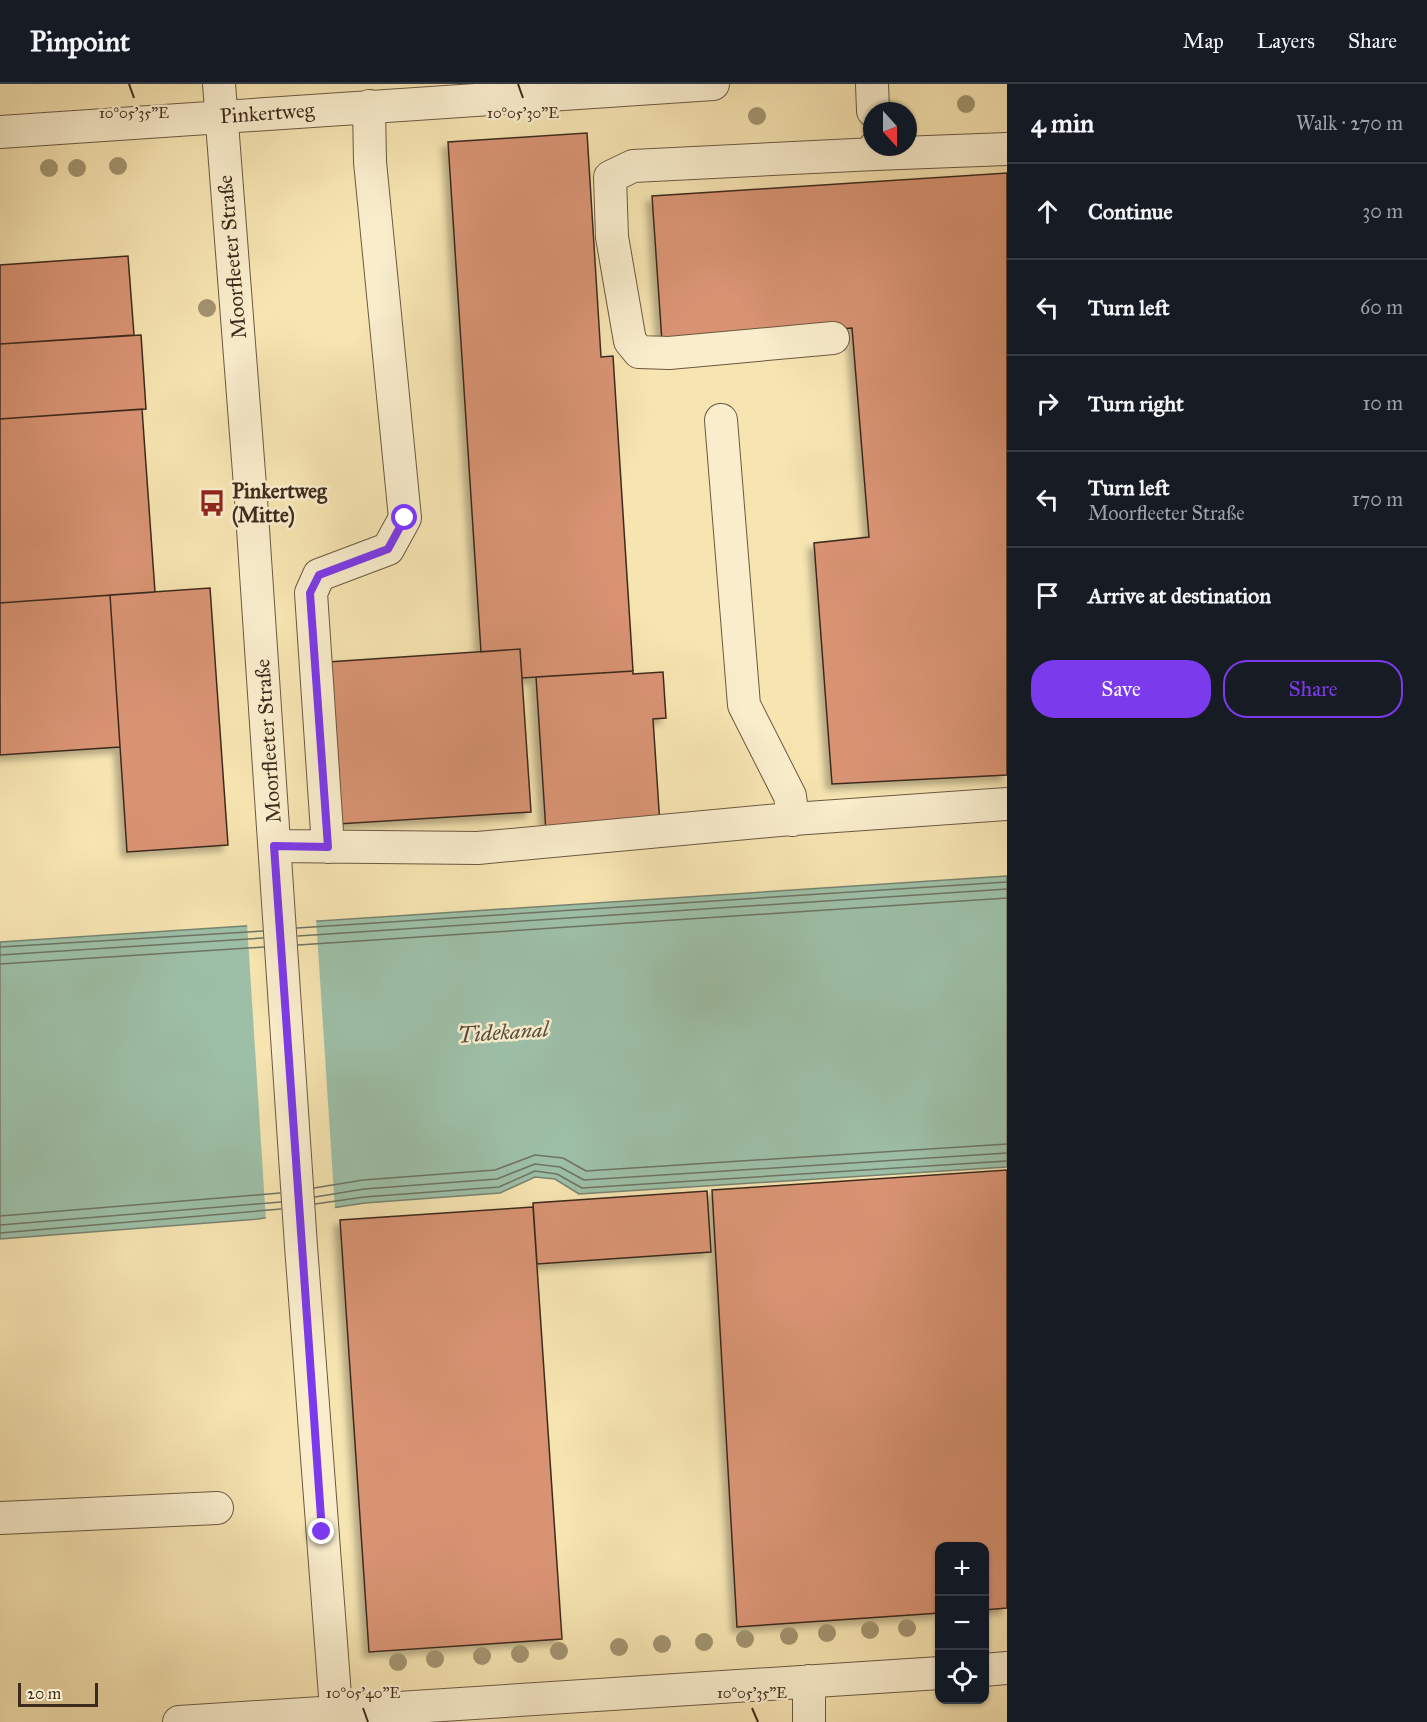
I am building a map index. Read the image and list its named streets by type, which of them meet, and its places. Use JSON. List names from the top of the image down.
{
  "streets": {
    "street": ["Pinkertweg", "Moorfleeter Straße"]
  },
  "crossings": [
    ["Pinkertweg", "Moorfleeter Straße"]
  ],
  "water": ["Tidekanal"],
  "places": {
    "bus stop": ["Pinkertweg (Mitte)"]
  },
  "scale_bar": "20 m",
  "north": "bottom",
  "page": {
    "header": "Pinpoint",
    "nav": ["Map", "Layers", "Share"],
    "heading": ["4 min", "Walk · 270 m"],
    "list": [
      ["Continue", "30 m"],
      ["Turn left", "60 m"],
      ["Turn right", "10 m"],
      ["Turn left", "Moorfleeter Straße", "170 m"],
      "Arrive at destination"
    ],
    "buttons": ["Save", "Share"],
    "map_buttons": ["+", "−"],
    "scale": "20 m"
  },
  "coordinates": ["10°05'35\"E", "10°05'30\"E", "10°05'40\"E"]
}
